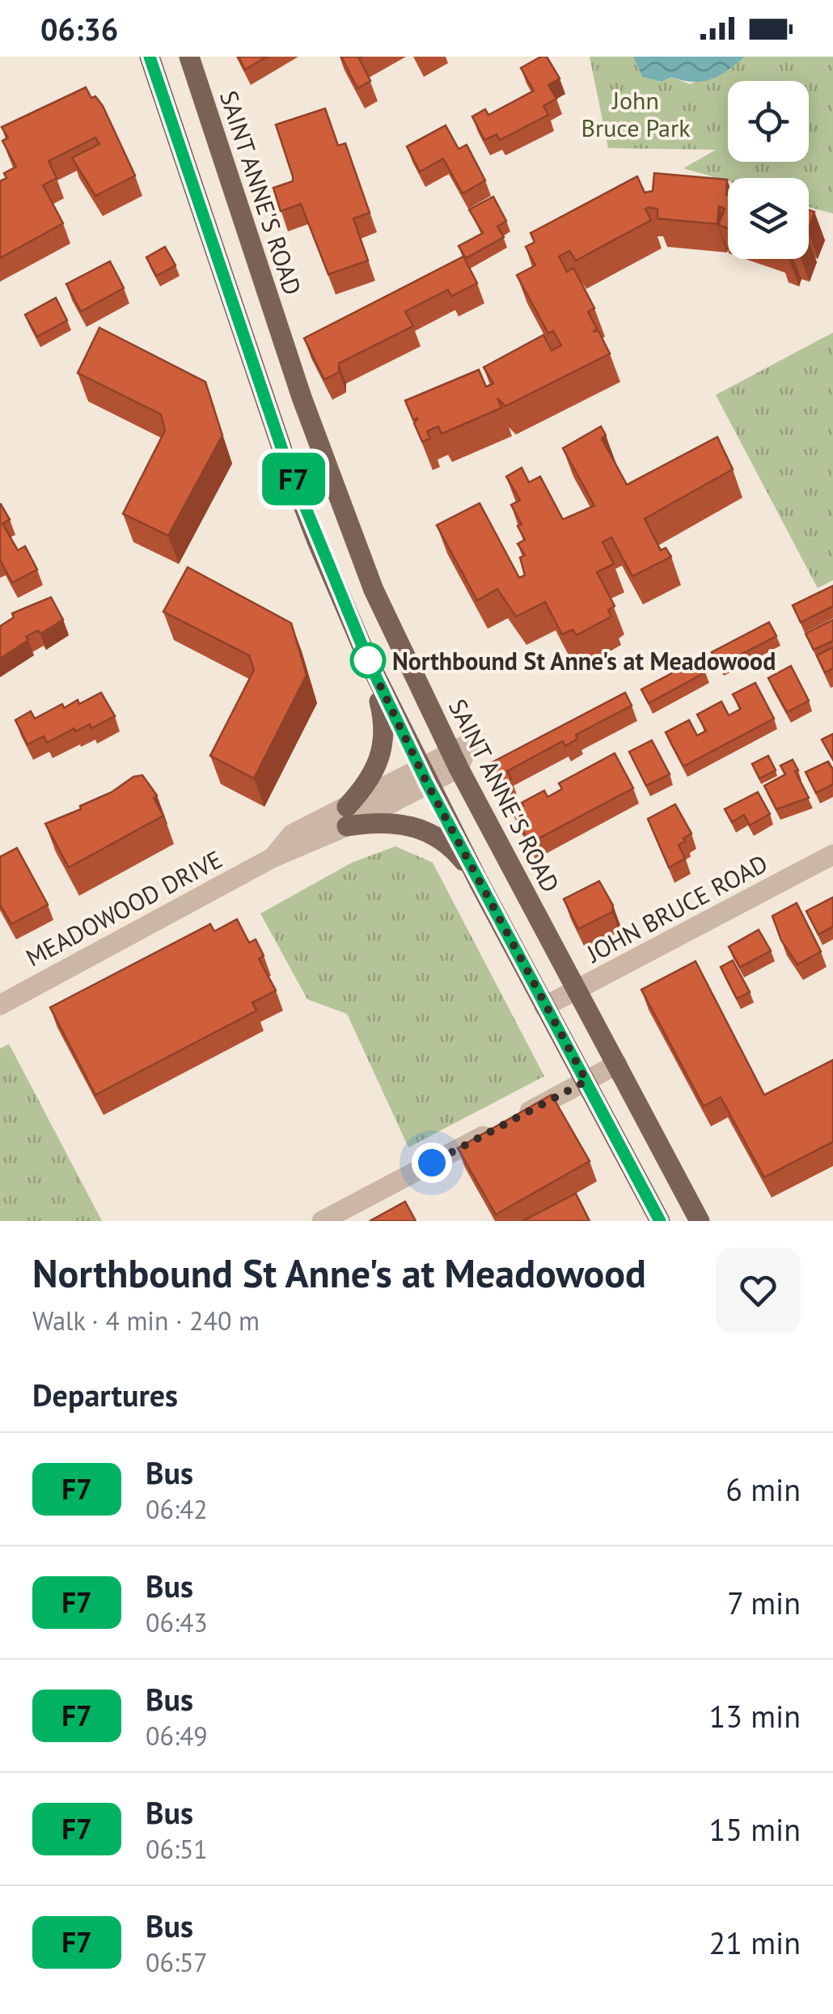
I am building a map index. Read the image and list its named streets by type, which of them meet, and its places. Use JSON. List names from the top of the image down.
{
  "streets": {
    "main road": ["SAINT ANNE'S ROAD"],
    "street": ["MEADOWOOD DRIVE", "JOHN BRUCE ROAD"]
  },
  "crossings": [
    ["SAINT ANNE'S ROAD", "MEADOWOOD DRIVE"],
    ["SAINT ANNE'S ROAD", "JOHN BRUCE ROAD"]
  ],
  "parks": ["John Bruce Park"],
  "places": ["Northbound St Anne's at Meadowood"],
  "lines": ["bus line F7"],
  "page": {
    "status": "06:36",
    "on_map": "F7",
    "heading": [
      ["Northbound St Anne's at Meadowood", "Walk · 4 min · 240 m"],
      "Departures"
    ],
    "list": [
      {
        "mark": "F7",
        "name": "Bus",
        "note": "06:42",
        "value": "6 min"
      },
      {
        "mark": "F7",
        "name": "Bus",
        "note": "06:43",
        "value": "7 min"
      },
      {
        "mark": "F7",
        "name": "Bus",
        "note": "06:49",
        "value": "13 min"
      },
      {
        "mark": "F7",
        "name": "Bus",
        "note": "06:51",
        "value": "15 min"
      },
      {
        "mark": "F7",
        "name": "Bus",
        "note": "06:57",
        "value": "21 min"
      }
    ]
  }
}
